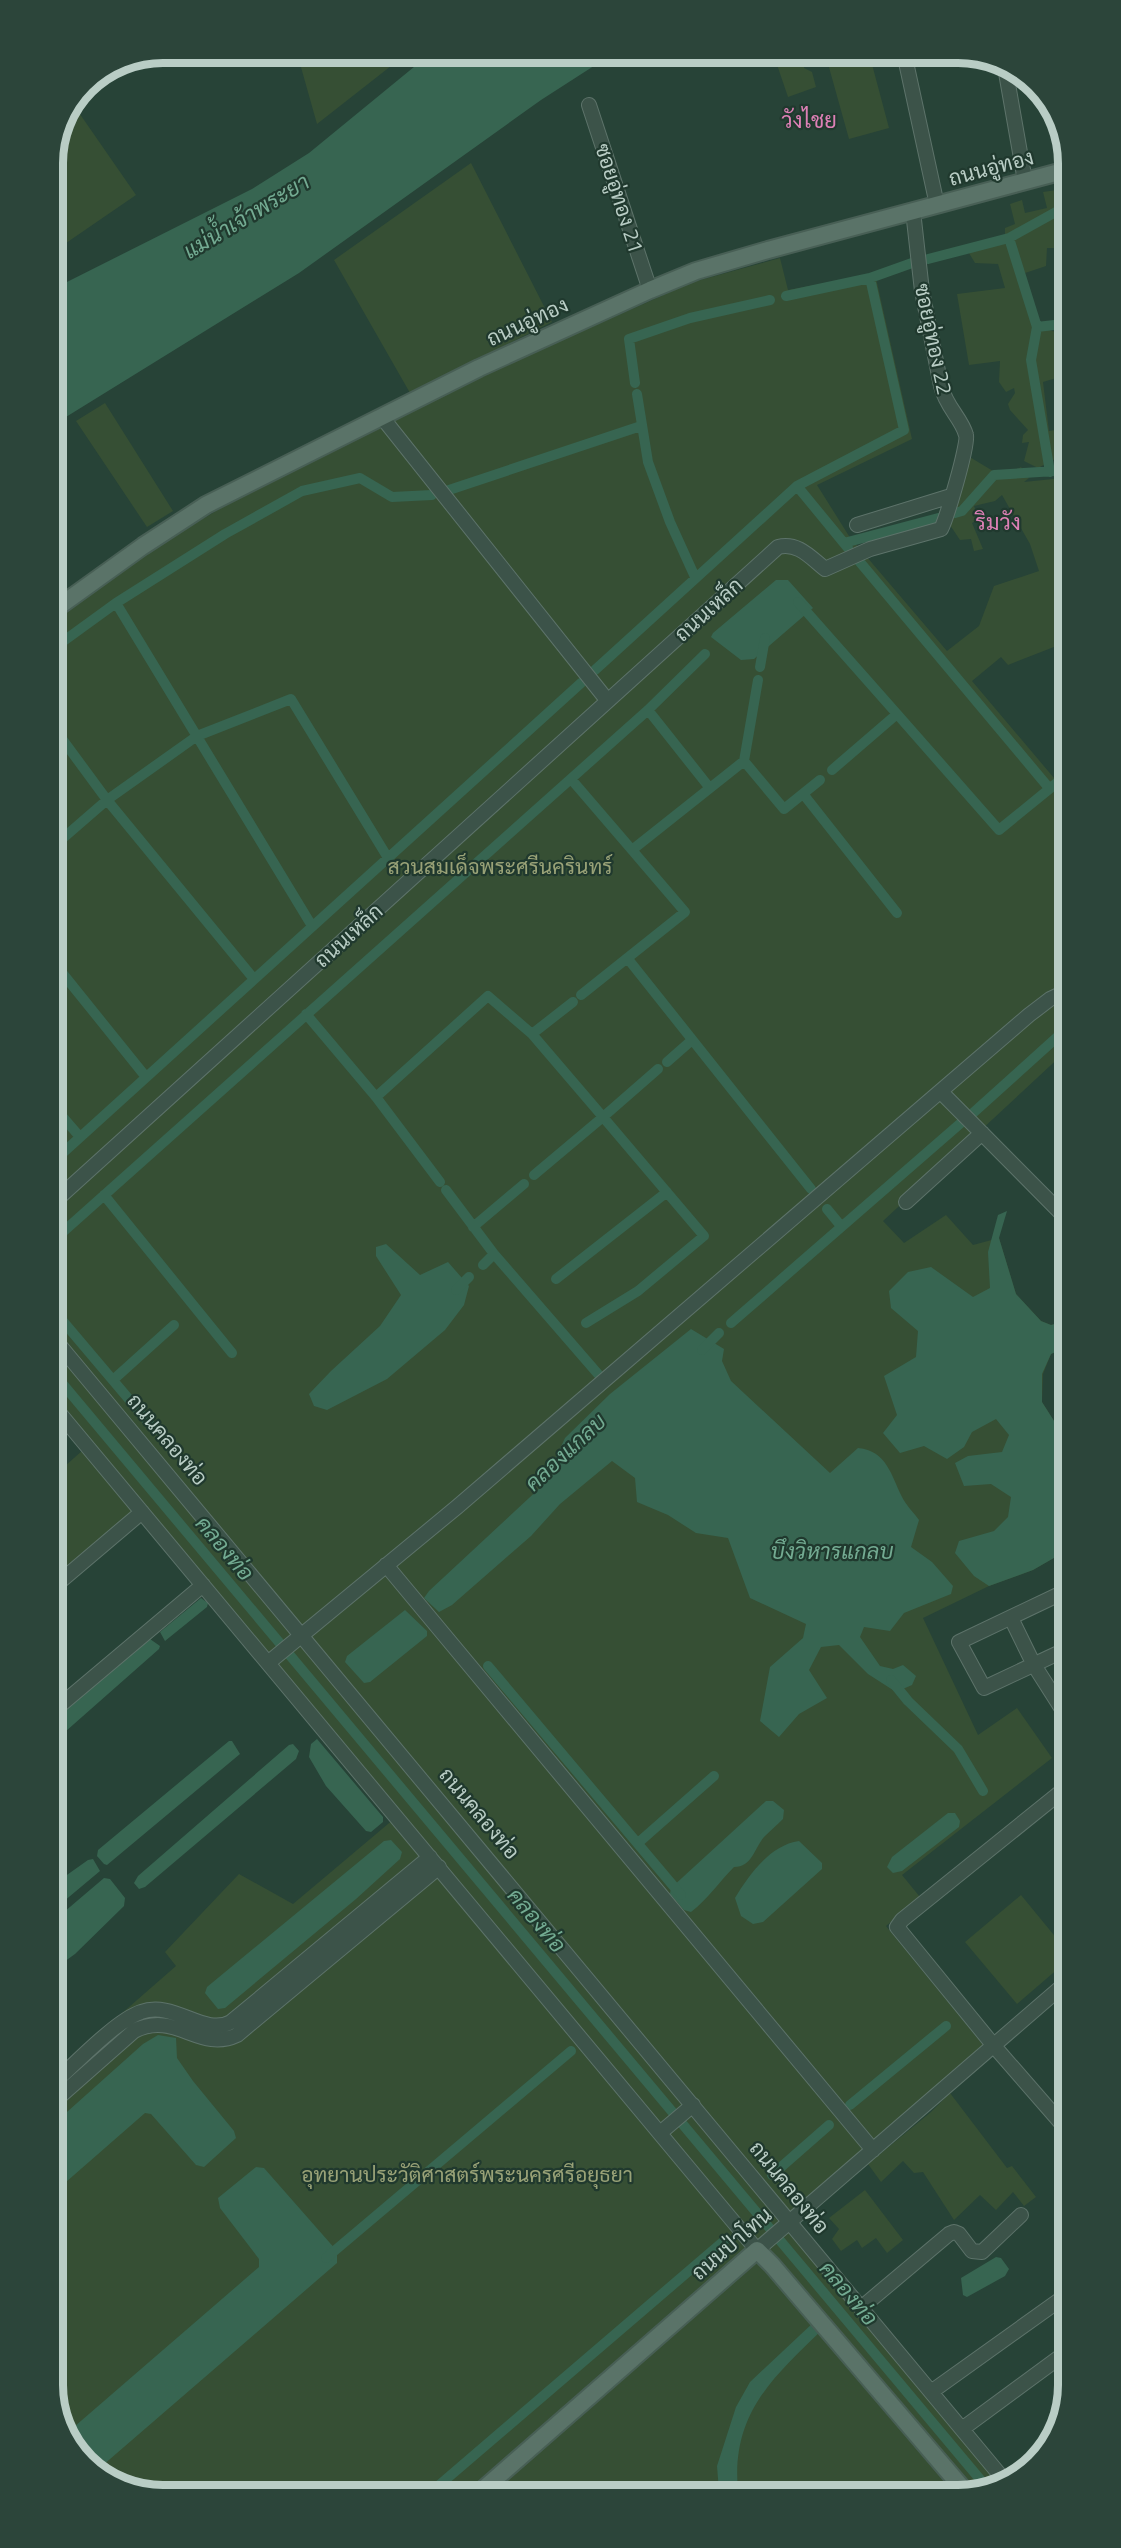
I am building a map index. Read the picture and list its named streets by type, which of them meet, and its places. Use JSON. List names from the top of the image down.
{
  "streets": {
    "main road": ["ถนนอู่ทอง", "ถนนป่าโทน"],
    "street": [
      "ซอยอู่ทอง 21",
      "ซอยอู่ทอง 22",
      "ถนนเหล็ก",
      "ถนนคลองท่อ"
    ]
  },
  "crossings": [
    ["ถนนอู่ทอง", "ซอยอู่ทอง 21"],
    ["ถนนอู่ทอง", "ซอยอู่ทอง 22"],
    ["ซอยอู่ทอง 22", "ถนนเหล็ก"],
    ["ถนนคลองท่อ", "ถนนป่าโทน"]
  ],
  "districts": ["วังไชย", "ริมวัง"],
  "water": [
    "แม่น้ำเจ้าพระยา",
    "คลองแกลบ",
    "คลองท่อ",
    "บึงวิหารแกลบ"
  ],
  "parks": ["สวนสมเด็จพระศรีนครินทร์", "อุทยานประวัติศาสตร์พระนครศรีอยุธยา"]
}
